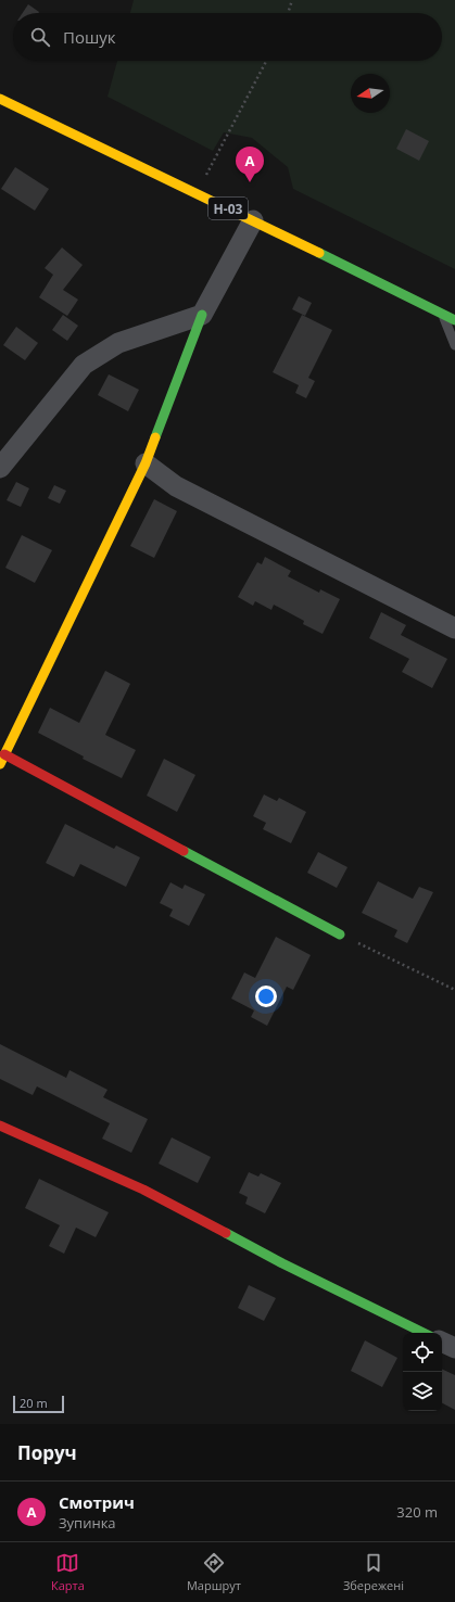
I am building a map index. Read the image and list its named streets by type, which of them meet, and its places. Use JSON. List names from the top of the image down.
{
  "streets": {
    "street": ["Н-03"]
  },
  "scale_bar": "20 m",
  "north": "left",
  "page": {
    "search": "Пошук",
    "pins": "A",
    "scale": "20 m",
    "heading": "Поруч",
    "list": [
      {
        "mark": "A",
        "name": "Смотрич",
        "note": "Зупинка",
        "value": "320 m"
      }
    ],
    "nav": ["Карта", "Маршрут", "Збережені"]
  }
}
